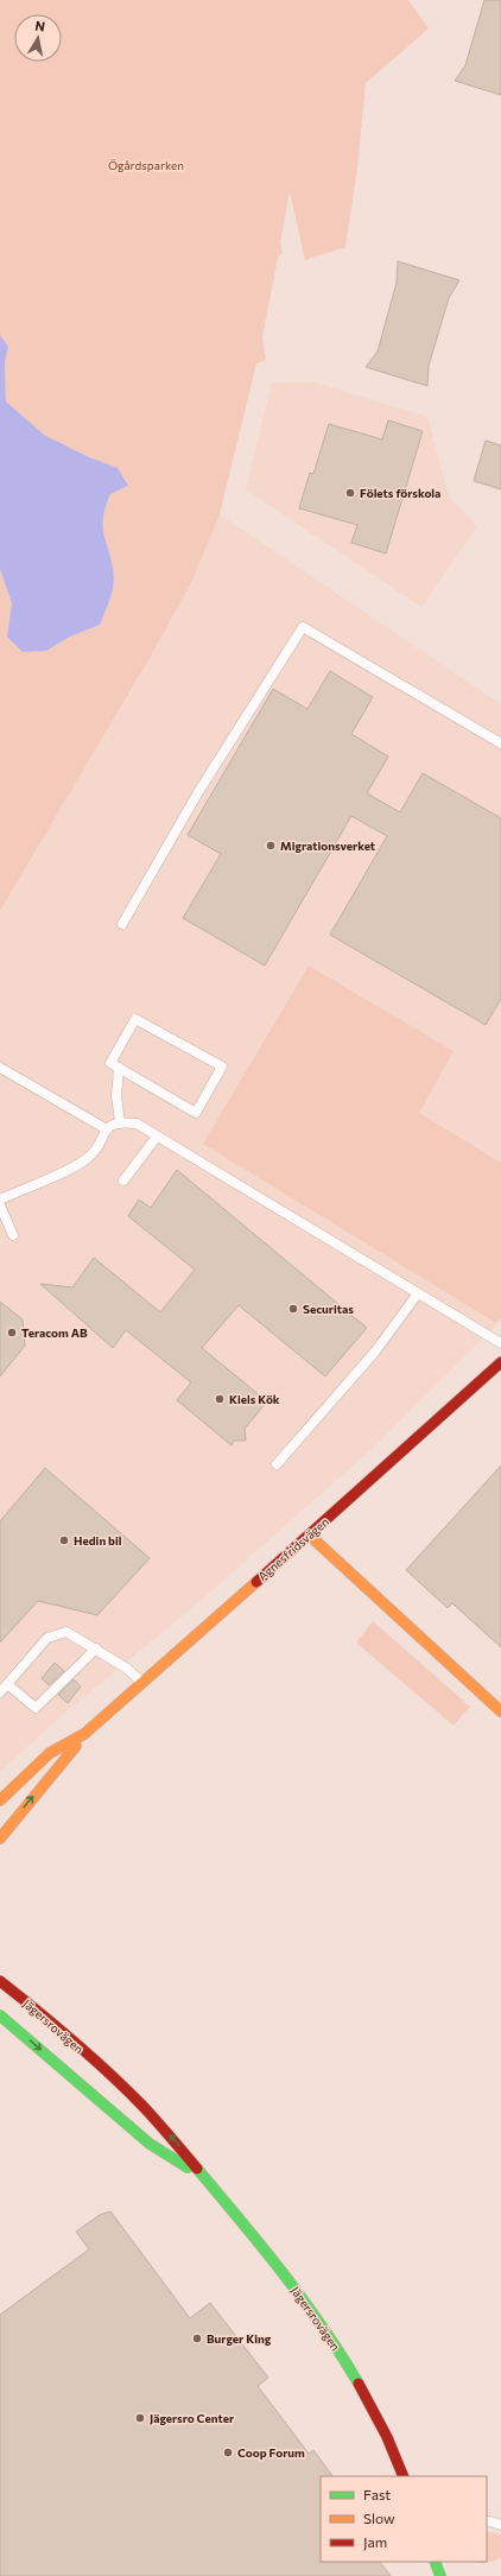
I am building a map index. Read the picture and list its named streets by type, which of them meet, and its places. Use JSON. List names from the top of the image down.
{
  "streets": {
    "main road": ["Agnesfridsvägen", "Jägersrovägen"]
  },
  "parks": ["Ögårdsparken"],
  "places": [
    "Fölets förskola",
    "Migrationsverket",
    "Securitas",
    "Teracom AB",
    "Kiels Kök",
    "Hedin bil",
    "Burger King",
    "Jägersro Center",
    "Coop Forum"
  ],
  "legend": ["Fast", "Slow", "Jam"],
  "north": "top"
}
